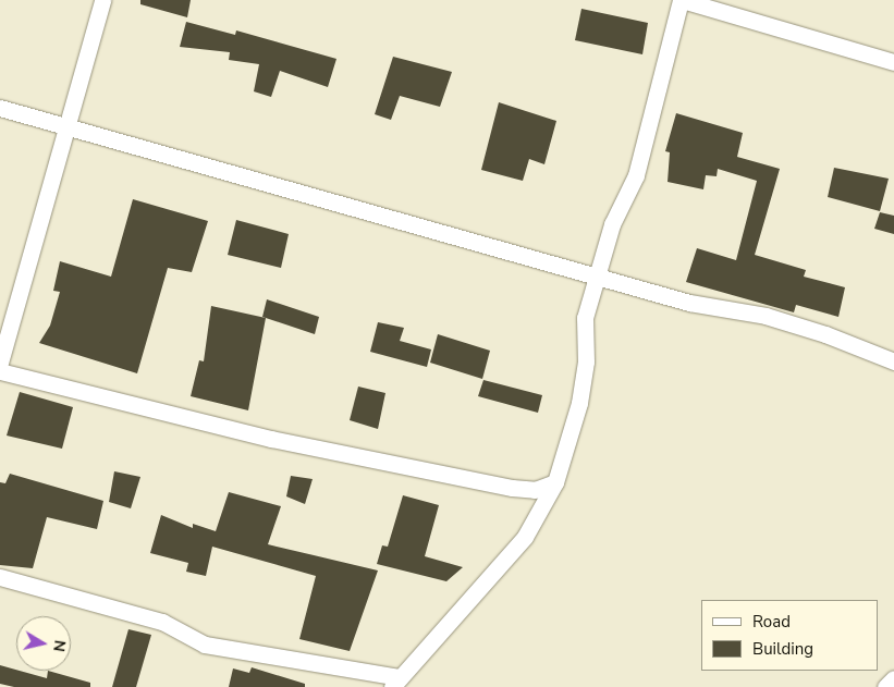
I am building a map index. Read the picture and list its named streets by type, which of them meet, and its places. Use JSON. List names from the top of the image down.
{
  "legend": ["Road", "Building"],
  "north": "right"
}
